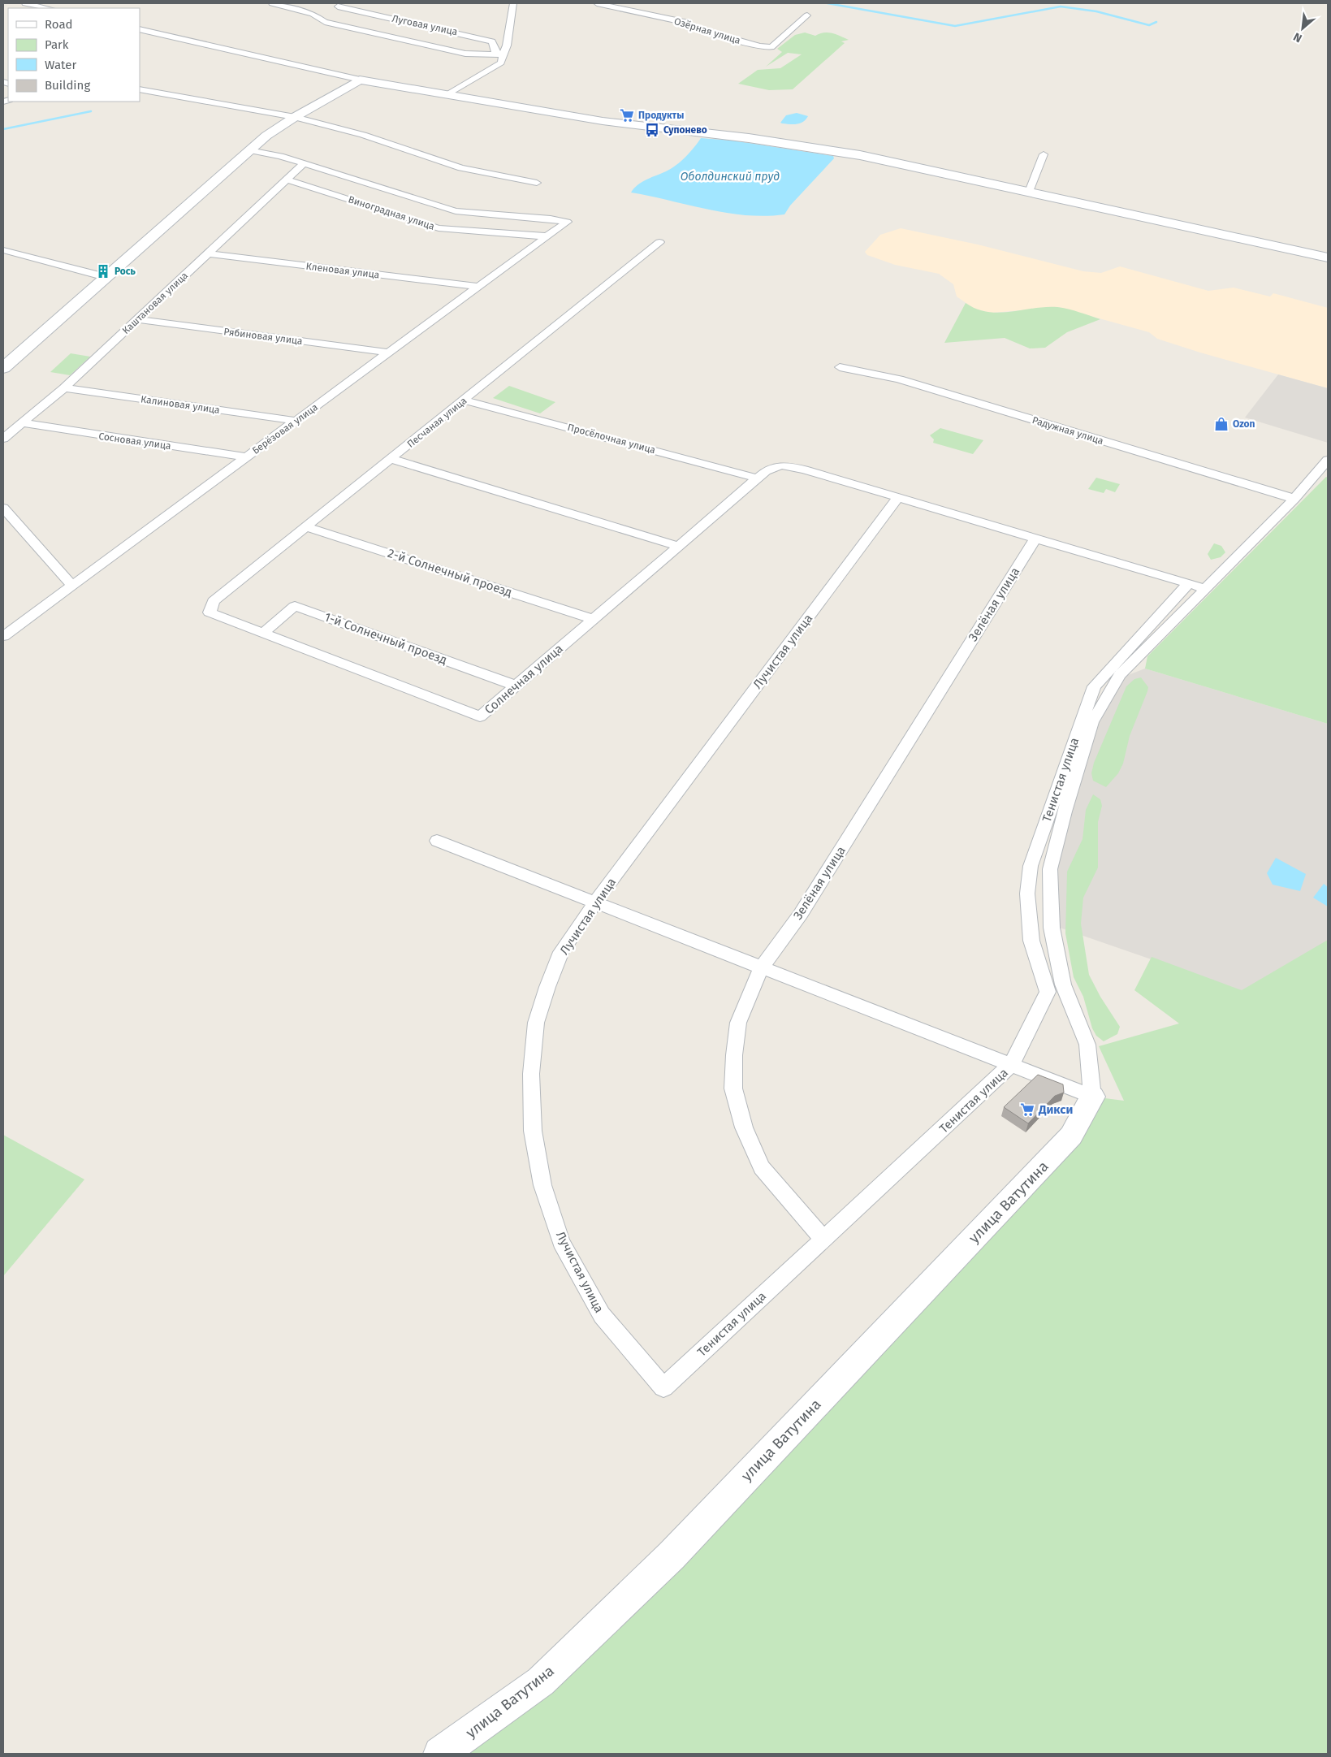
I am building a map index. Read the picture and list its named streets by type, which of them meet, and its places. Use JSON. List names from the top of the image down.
{
  "streets": {
    "street": [
      "Луговая улица",
      "Озёрная улица",
      "Виноградная улица",
      "Кленовая улица",
      "Каштановая улица",
      "Рябиновая улица",
      "Калиновая улица",
      "Песчаная улица",
      "Берёзовая улица",
      "Радужная улица",
      "Просёлочная улица",
      "Сосновая улица",
      "2-й Солнечный проезд",
      "Зелёная улица",
      "1-й Солнечный проезд",
      "Лучистая улица",
      "Солнечная улица",
      "Тенистая улица",
      "улица Ватутина"
    ]
  },
  "crossings": [
    ["Виноградная улица", "Каштановая улица"],
    ["Виноградная улица", "Берёзовая улица"],
    ["Кленовая улица", "Каштановая улица"],
    ["Кленовая улица", "Берёзовая улица"],
    ["Каштановая улица", "Рябиновая улица"],
    ["Каштановая улица", "Калиновая улица"],
    ["Каштановая улица", "Берёзовая улица"],
    ["Каштановая улица", "Сосновая улица"],
    ["Рябиновая улица", "Берёзовая улица"],
    ["Калиновая улица", "Берёзовая улица"],
    ["Песчаная улица", "Просёлочная улица"],
    ["Песчаная улица", "2-й Солнечный проезд"],
    ["Песчаная улица", "Солнечная улица"],
    ["Берёзовая улица", "Сосновая улица"],
    ["Просёлочная улица", "Солнечная улица"],
    ["2-й Солнечный проезд", "Солнечная улица"],
    ["Зелёная улица", "Солнечная улица"],
    ["Зелёная улица", "Тенистая улица"],
    ["1-й Солнечный проезд", "Солнечная улица"],
    ["Лучистая улица", "Солнечная улица"],
    ["Лучистая улица", "Тенистая улица"],
    ["Солнечная улица", "Тенистая улица"]
  ],
  "water": ["Оболдинский пруд"],
  "places": {
    "supermarket": ["Продукты", "Дикси"],
    "bus stop": ["Супонево"],
    "building": ["Рось"],
    "shop": ["Ozon"]
  },
  "legend": [
    "Road",
    "Park",
    "Water",
    "Building"
  ],
  "north": "bottom left"
}
